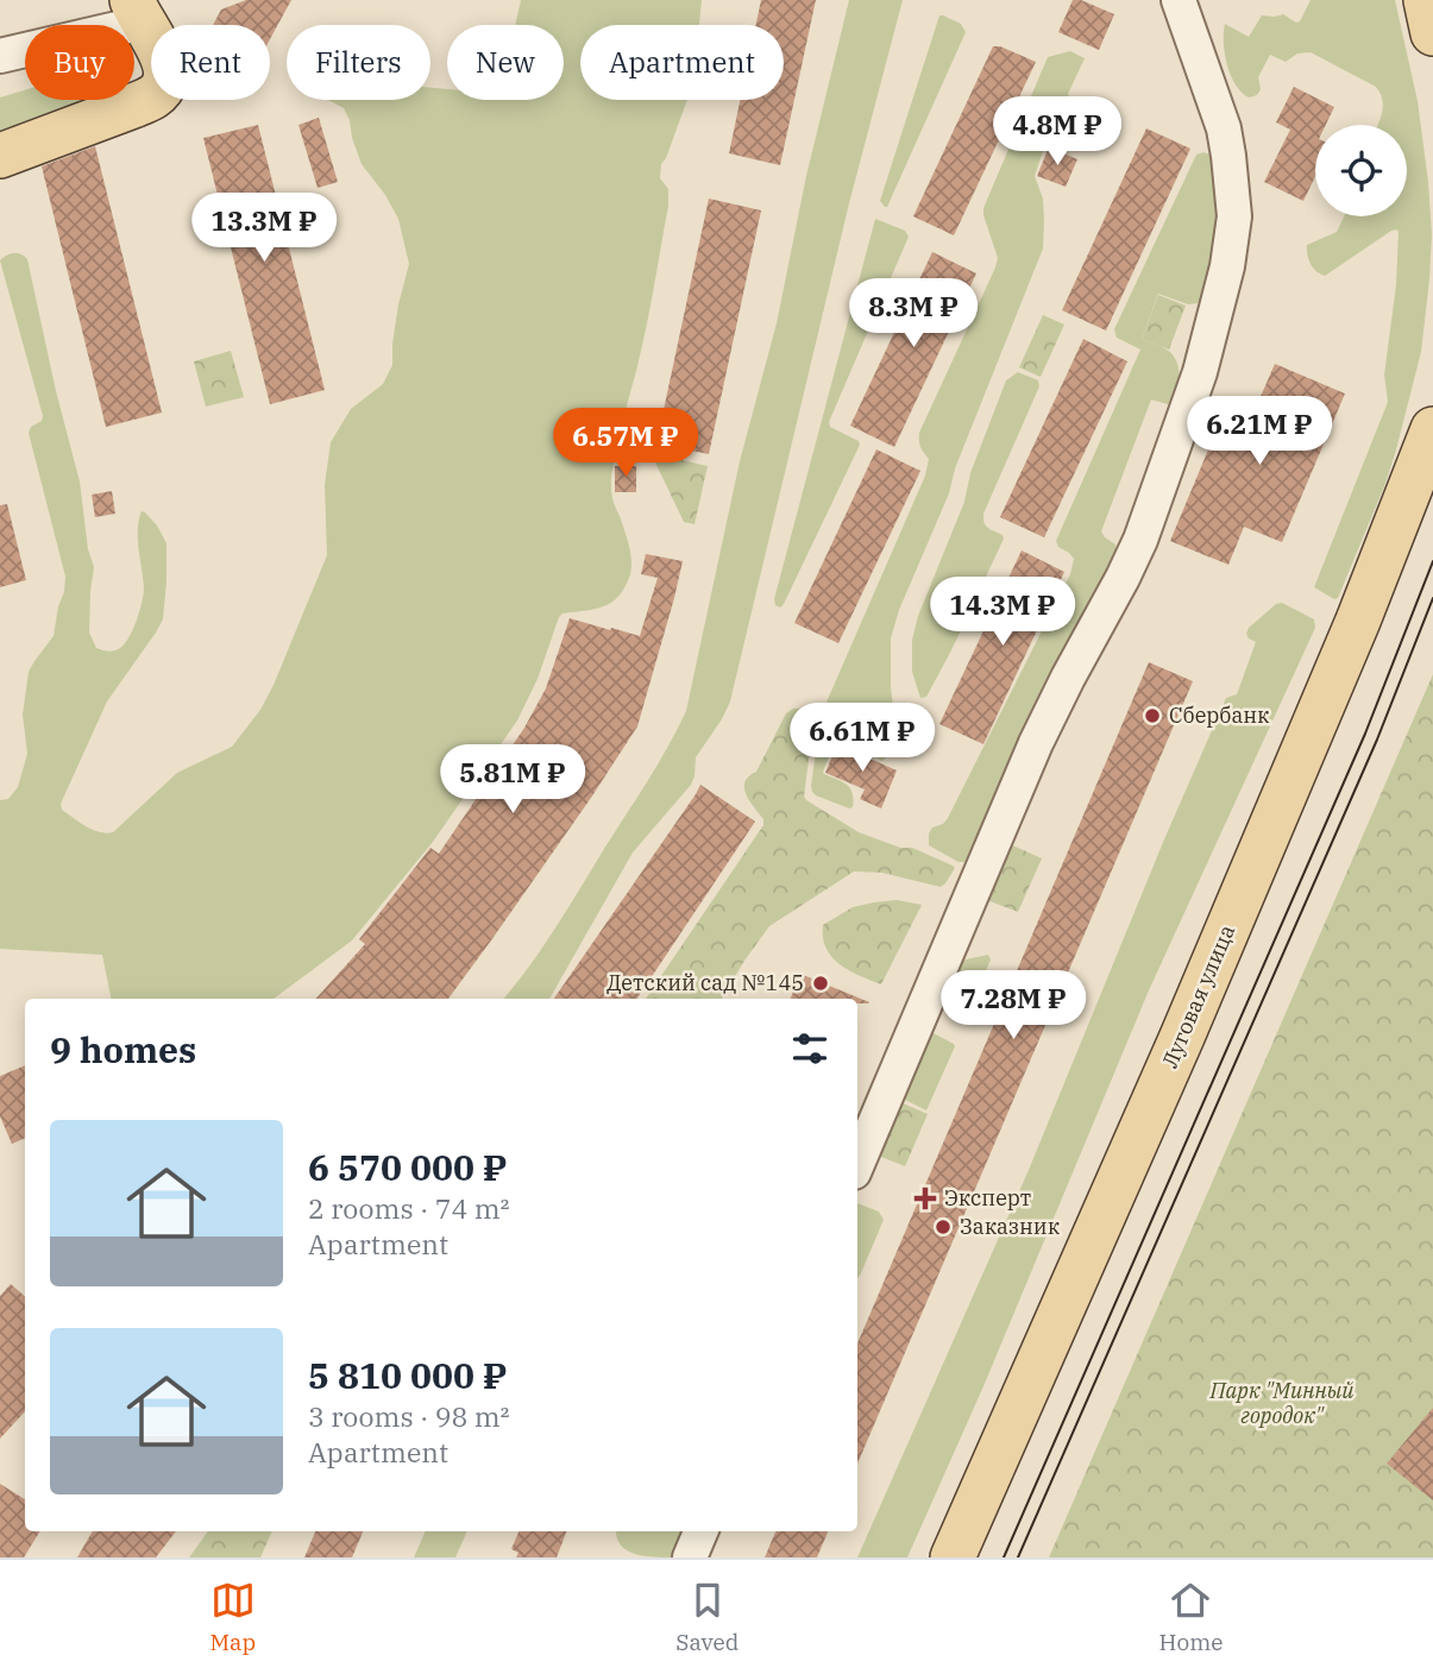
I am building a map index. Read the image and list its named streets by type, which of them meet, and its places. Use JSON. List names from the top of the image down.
{
  "streets": {
    "main road": ["Луговая улица"]
  },
  "parks": ["Парк \"Минный городок\""],
  "places": {
    "other": ["Сбербанк", "Детский сад №145", "Заказник"],
    "health": ["Эксперт"]
  },
  "page": {
    "chip": [
      "Buy",
      "Rent",
      "Filters",
      "New",
      "Apartment"
    ],
    "price": [
      "4.8M ₽",
      "13.3M ₽",
      "8.3M ₽",
      "6.21M ₽",
      "6.57M ₽",
      "14.3M ₽",
      "6.61M ₽",
      "5.81M ₽",
      "7.28M ₽"
    ],
    "heading": "9 homes",
    "list": [
      {
        "name": "6 570 000 ₽",
        "note": "2 rooms · 74 m² · Apartment"
      },
      {
        "name": "5 810 000 ₽",
        "note": "3 rooms · 98 m² · Apartment"
      }
    ],
    "tabs": ["Map", "Saved", "Home"]
  }
}
